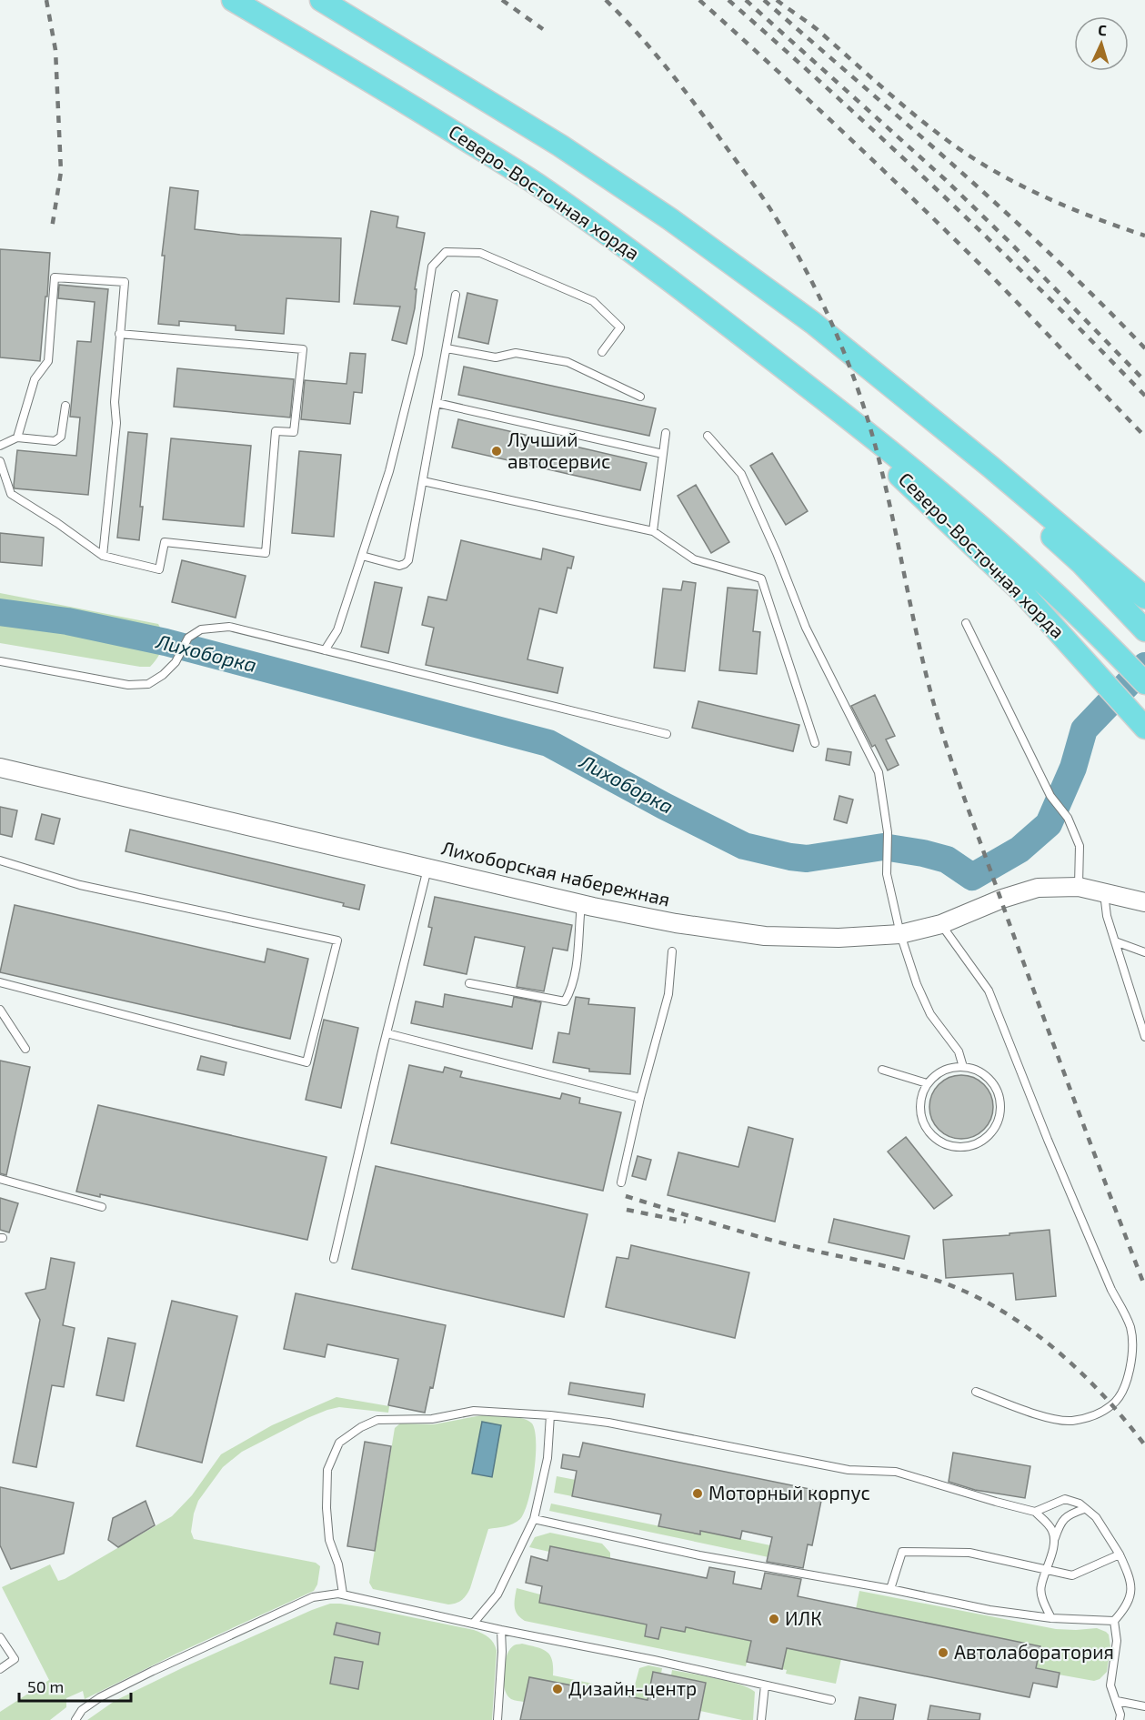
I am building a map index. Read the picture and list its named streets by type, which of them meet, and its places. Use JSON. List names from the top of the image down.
{
  "streets": {
    "main road": ["Северо-Восточная хорда"],
    "street": ["Лихоборская набережная"]
  },
  "water": ["Лихоборка"],
  "places": [
    "Лучший автосервис",
    "Моторный корпус",
    "ИЛК",
    "Автолаборатория",
    "Дизайн-центр"
  ],
  "scale_bar": "50 m",
  "north": "top"
}
